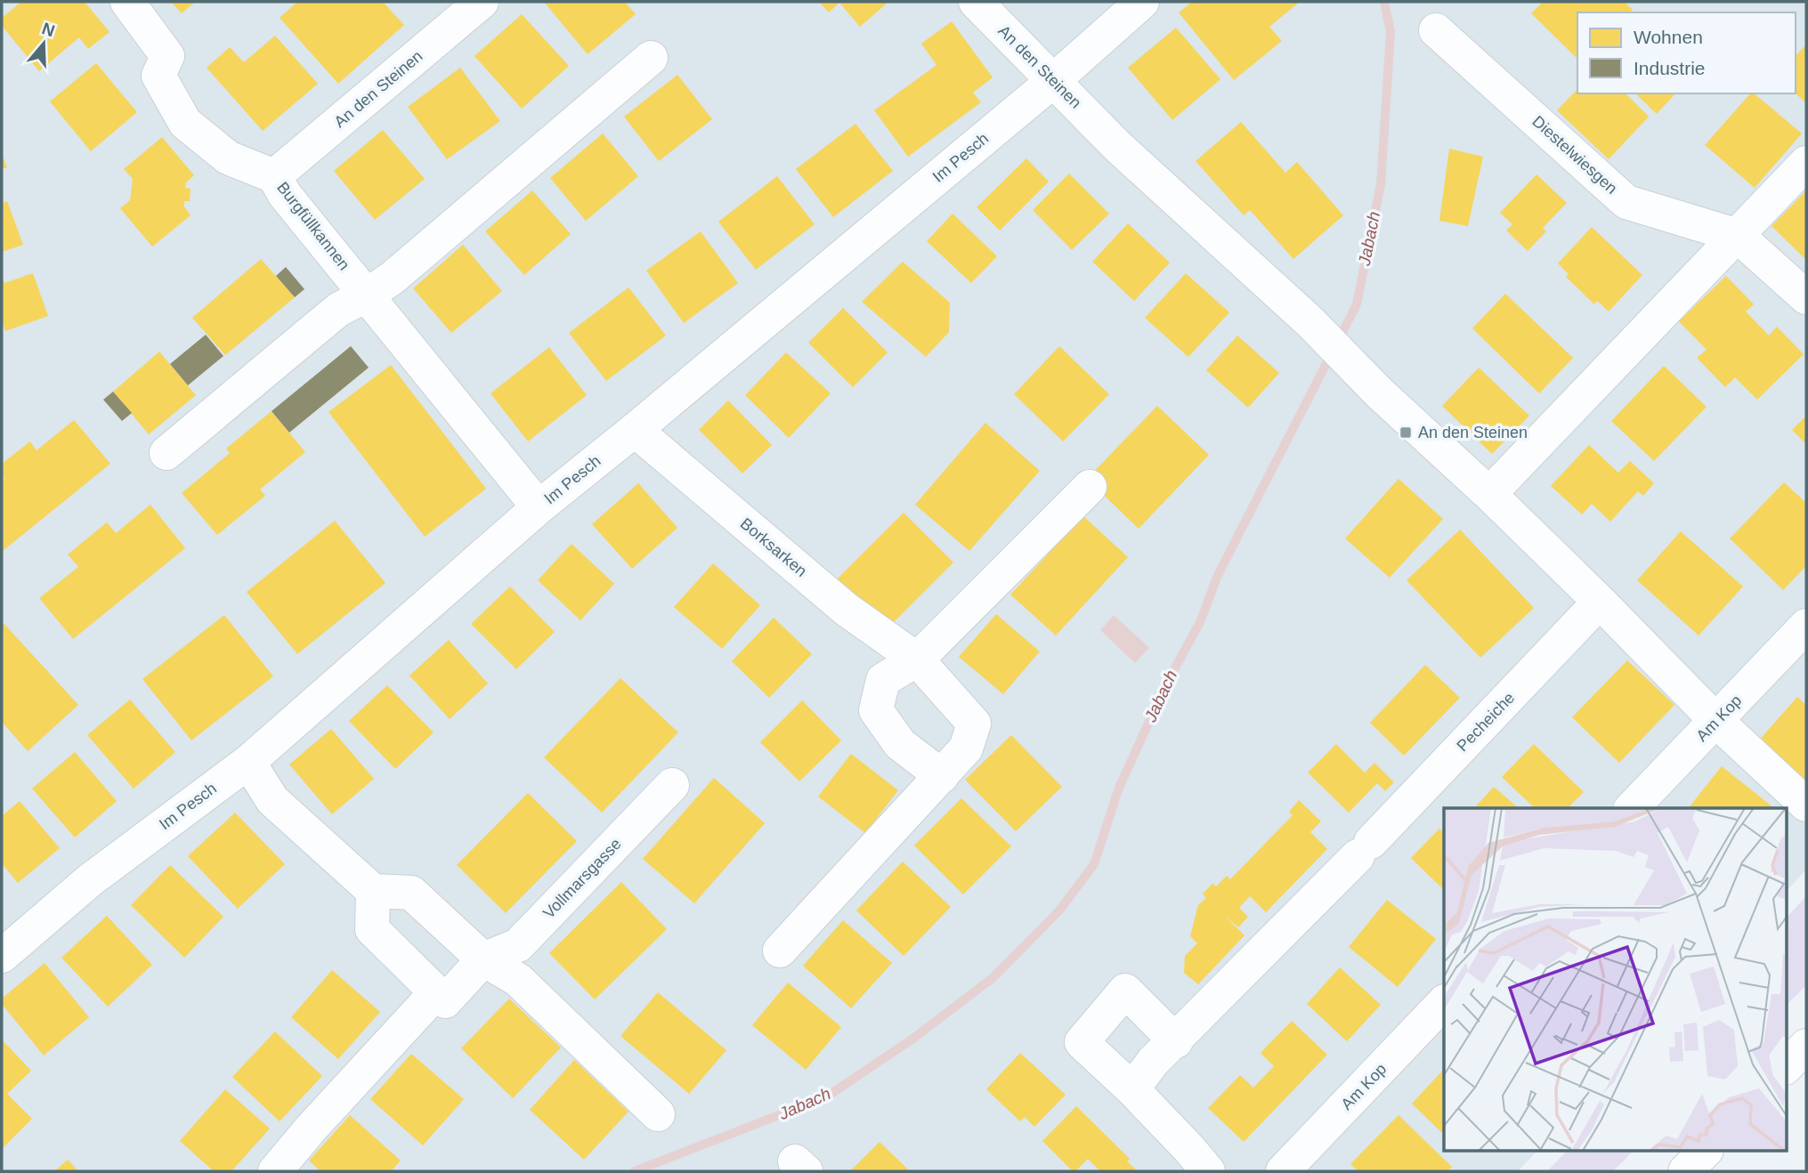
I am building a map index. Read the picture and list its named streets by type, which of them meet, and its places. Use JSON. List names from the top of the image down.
{
  "streets": {
    "street": [
      "An den Steinen",
      "Diestelwiesgen",
      "Im Pesch",
      "Burgfüllkannen",
      "Borksarken",
      "Am Kop",
      "Pecheiche",
      "Vollmarsgasse"
    ]
  },
  "crossings": [
    ["An den Steinen", "Im Pesch"],
    ["An den Steinen", "Burgfüllkannen"],
    ["An den Steinen", "Am Kop"],
    ["An den Steinen", "Pecheiche"],
    ["Im Pesch", "Burgfüllkannen"],
    ["Im Pesch", "Borksarken"]
  ],
  "water": ["Jabach"],
  "places": {
    "transit": ["An den Steinen"]
  },
  "legend": ["Wohnen", "Industrie"],
  "north": "top"
}
